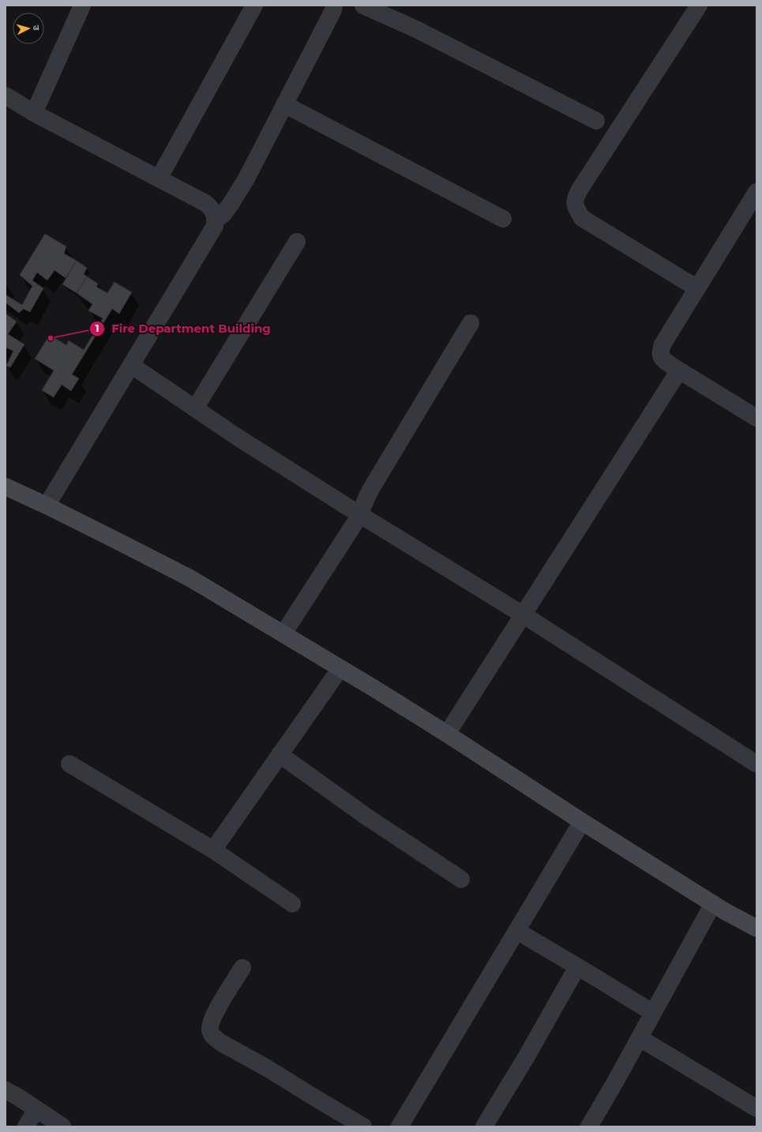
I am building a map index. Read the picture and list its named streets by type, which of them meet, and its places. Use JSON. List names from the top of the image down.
{
  "places": ["Fire Department Building"],
  "north": "right"
}
